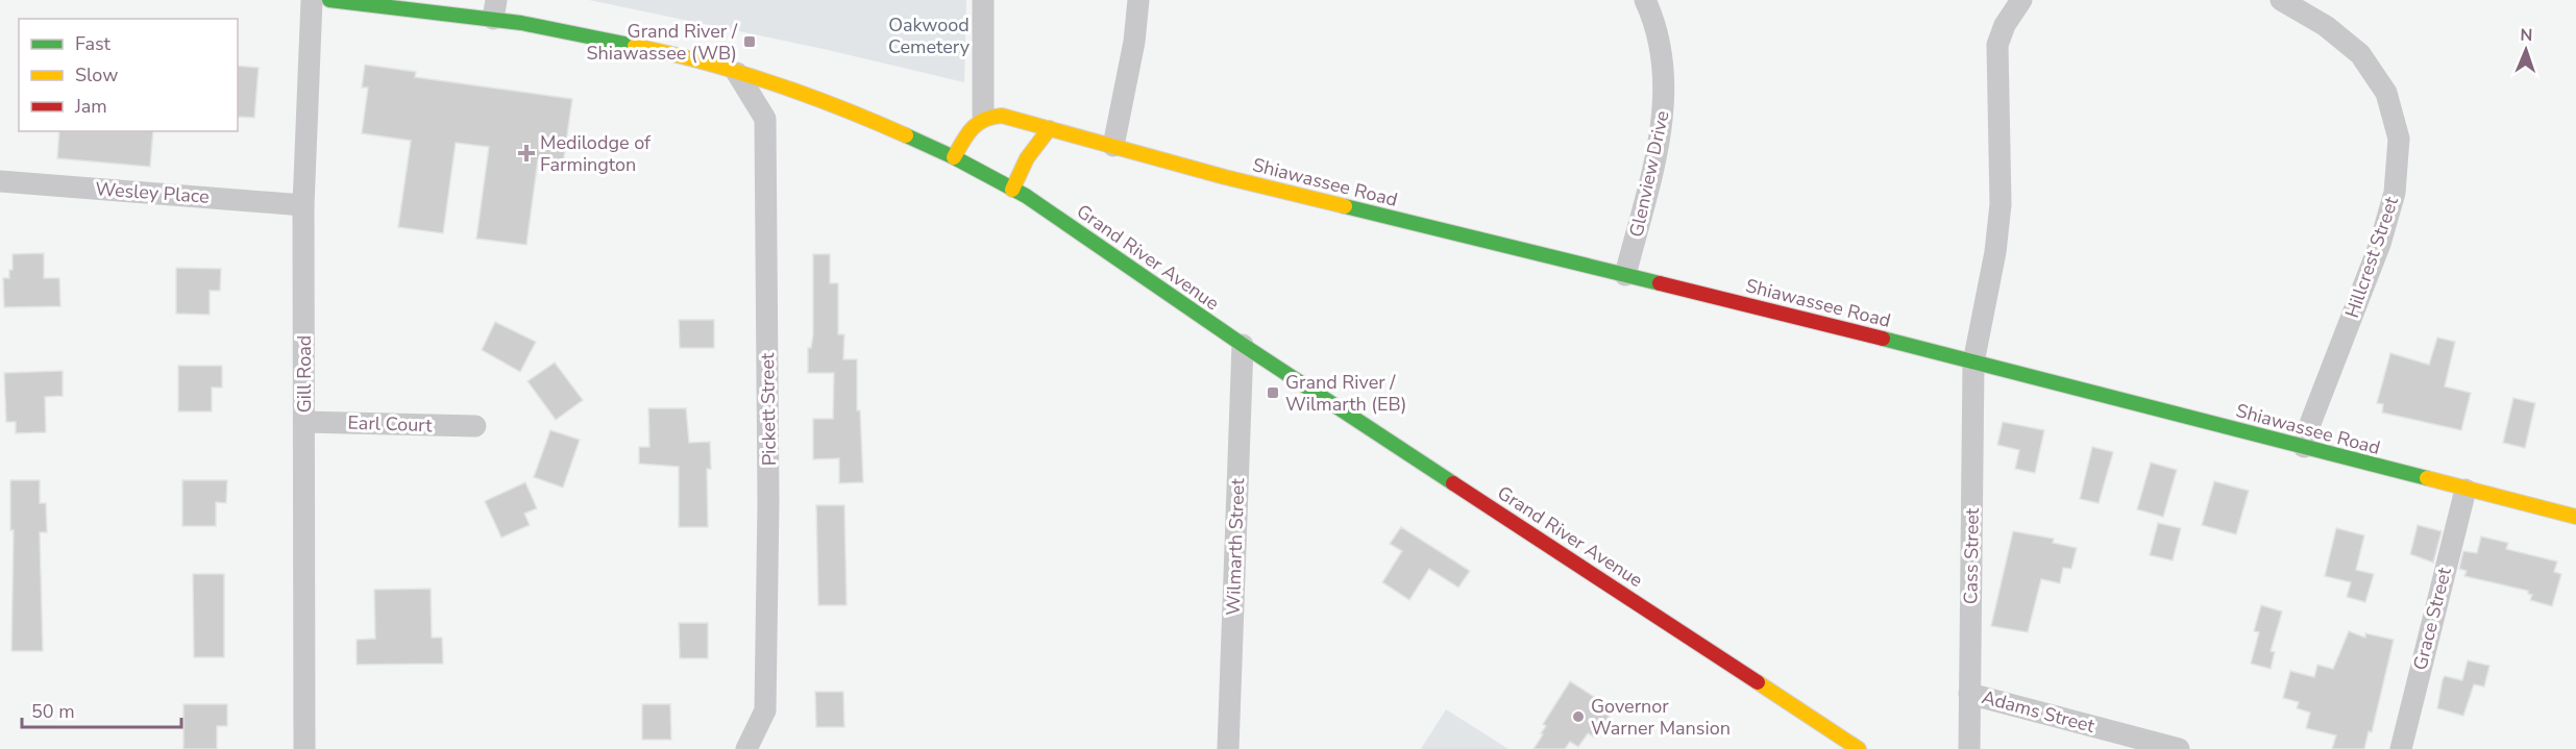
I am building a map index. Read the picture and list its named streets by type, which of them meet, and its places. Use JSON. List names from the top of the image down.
{
  "streets": {
    "street": [
      "Glenview Drive",
      "Shiawassee Road",
      "Wesley Place",
      "Grand River Avenue",
      "Hillcrest Street",
      "Gill Road",
      "Pickett Street",
      "Earl Court",
      "Wilmarth Street",
      "Cass Street",
      "Grace Street",
      "Adams Street"
    ]
  },
  "crossings": [
    ["Glenview Drive", "Shiawassee Road"],
    ["Shiawassee Road", "Hillcrest Street"],
    ["Shiawassee Road", "Cass Street"],
    ["Shiawassee Road", "Grace Street"],
    ["Wesley Place", "Gill Road"],
    ["Grand River Avenue", "Pickett Street"],
    ["Grand River Avenue", "Wilmarth Street"],
    ["Gill Road", "Earl Court"],
    ["Cass Street", "Adams Street"]
  ],
  "parks": ["Oakwood Cemetery"],
  "places": {
    "transit": ["Grand River / Shiawassee (WB)", "Grand River / Wilmarth (EB)"],
    "health": ["Medilodge of Farmington"],
    "other": ["Governor Warner Mansion"]
  },
  "legend": ["Fast", "Slow", "Jam"],
  "scale_bar": "50 m",
  "north": "top"
}
